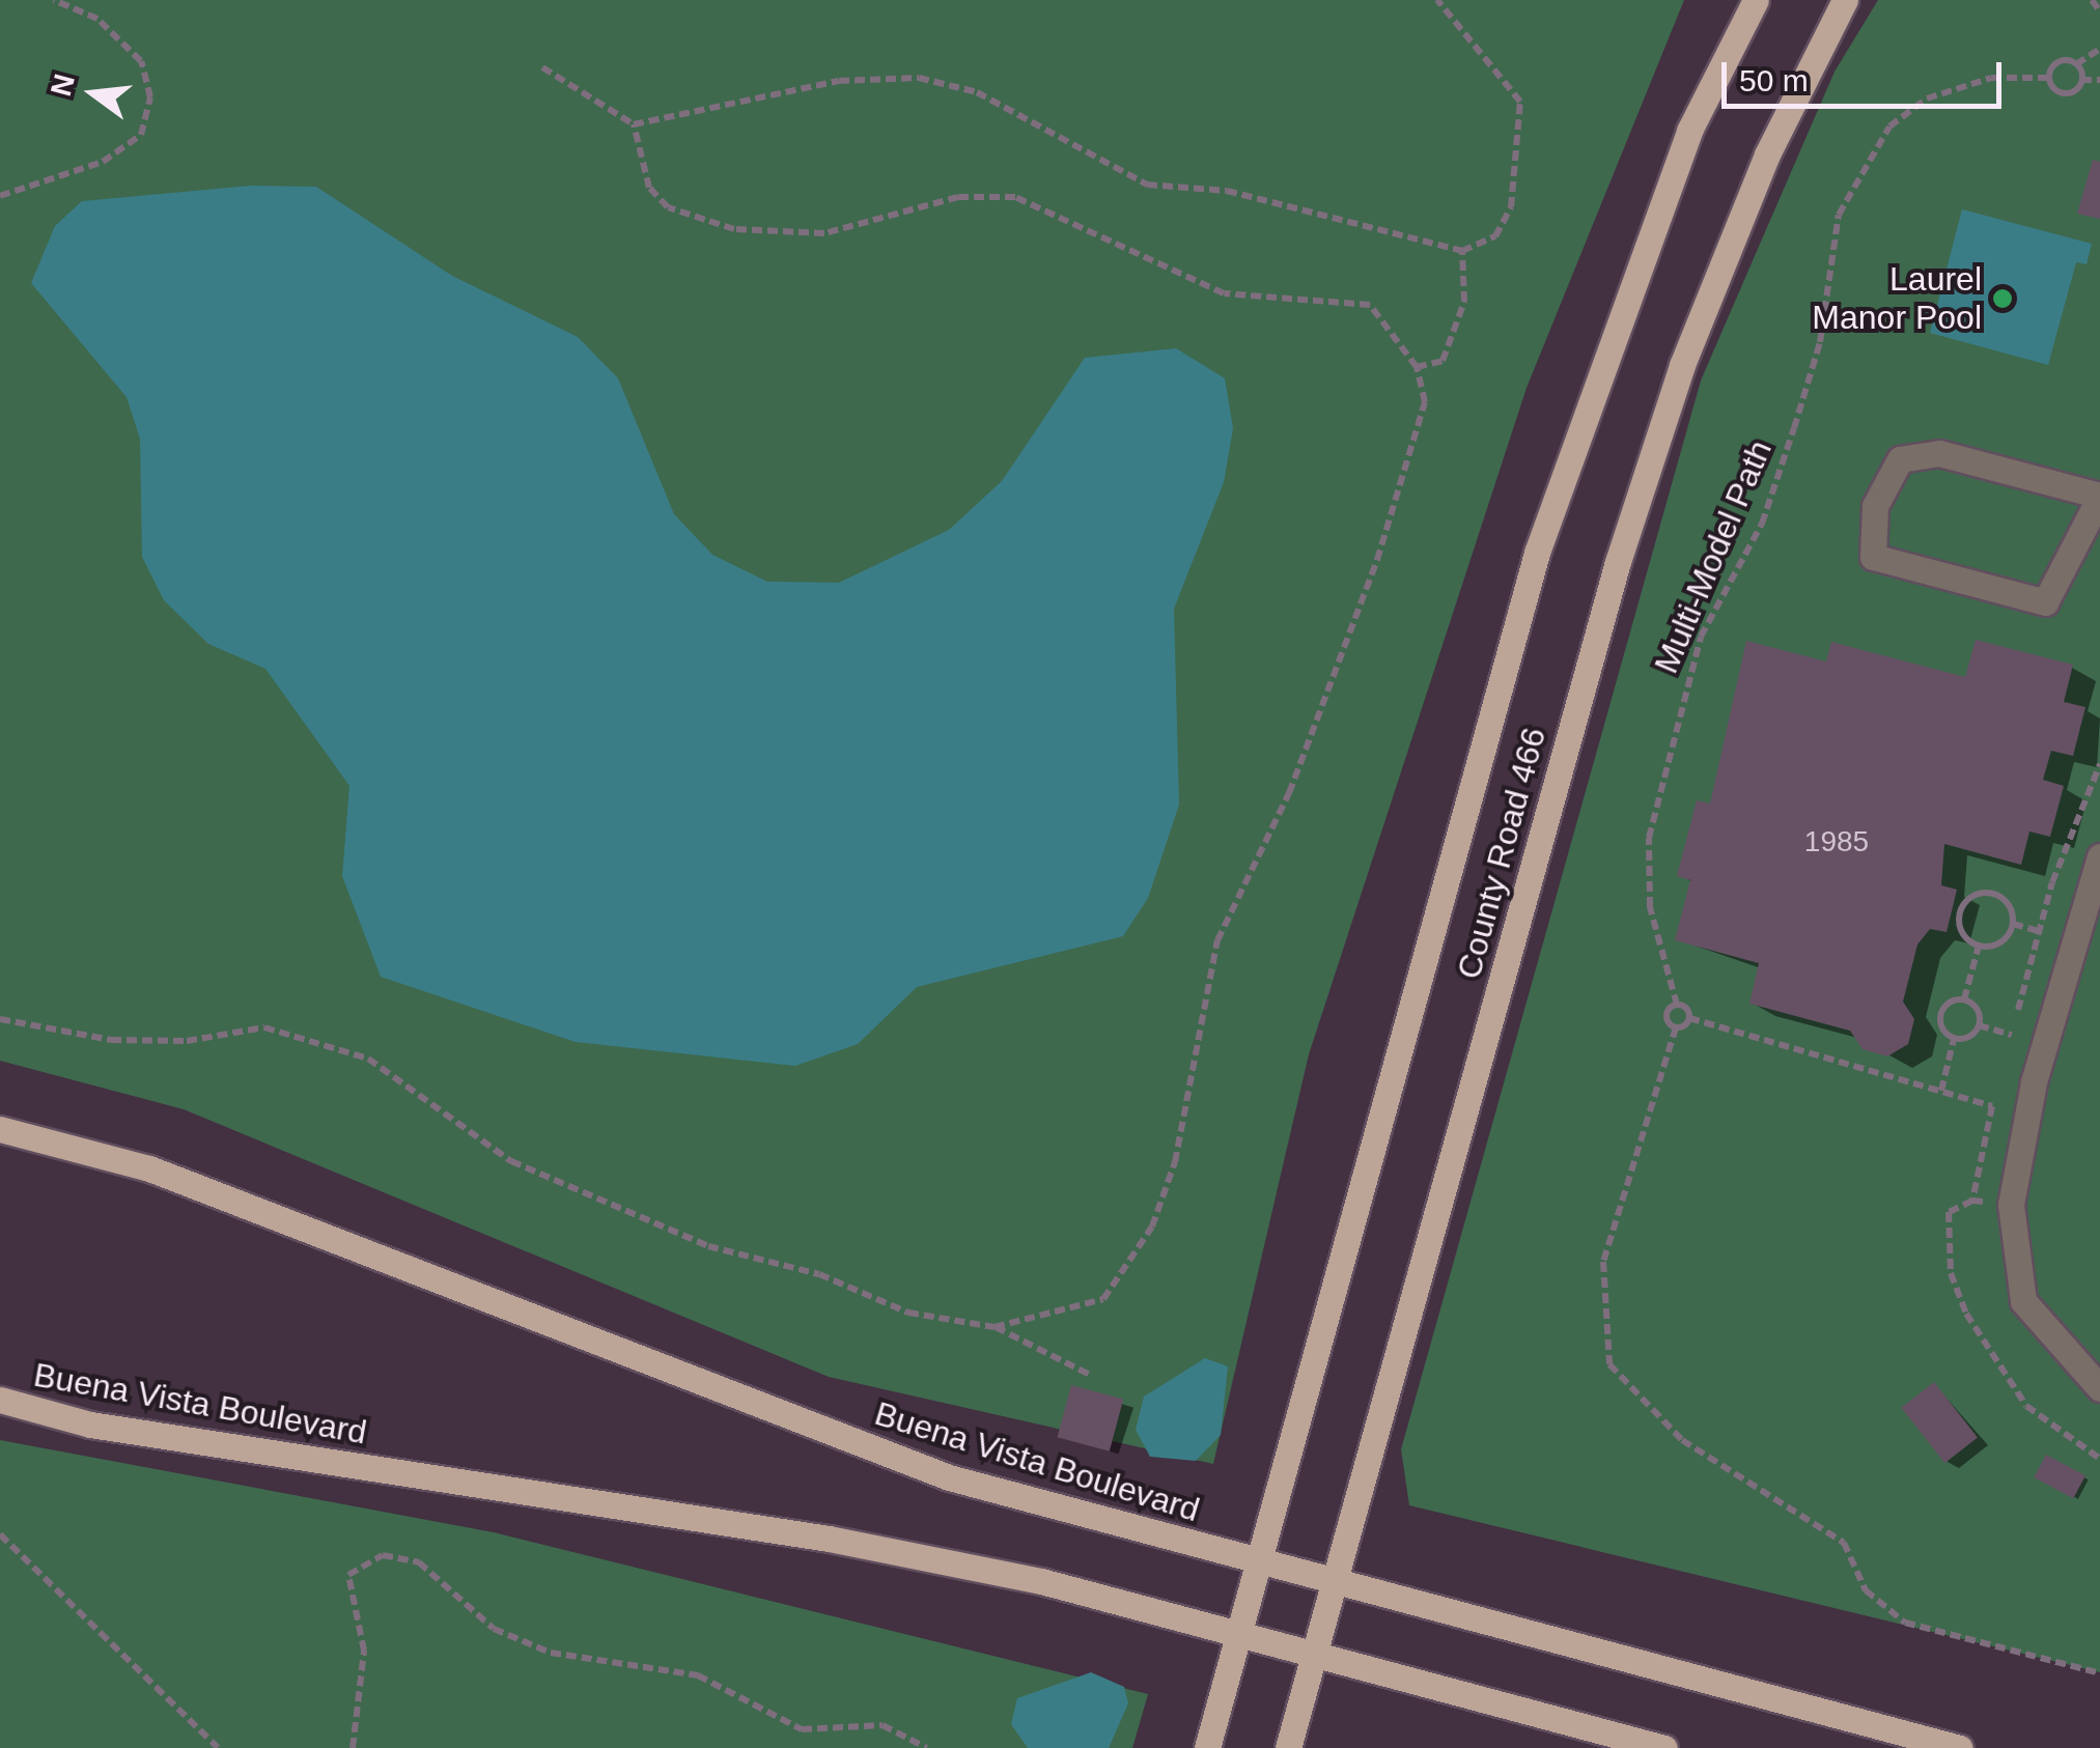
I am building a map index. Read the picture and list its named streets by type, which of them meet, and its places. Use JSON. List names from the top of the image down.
{
  "streets": {
    "main road": ["County Road 466", "Buena Vista Boulevard"],
    "path": ["Multi-Model Path"]
  },
  "crossings": [
    ["County Road 466", "Buena Vista Boulevard"]
  ],
  "places": ["Laurel Manor Pool"],
  "house_numbers": ["1985"],
  "scale_bar": "50 m",
  "north": "left"
}
